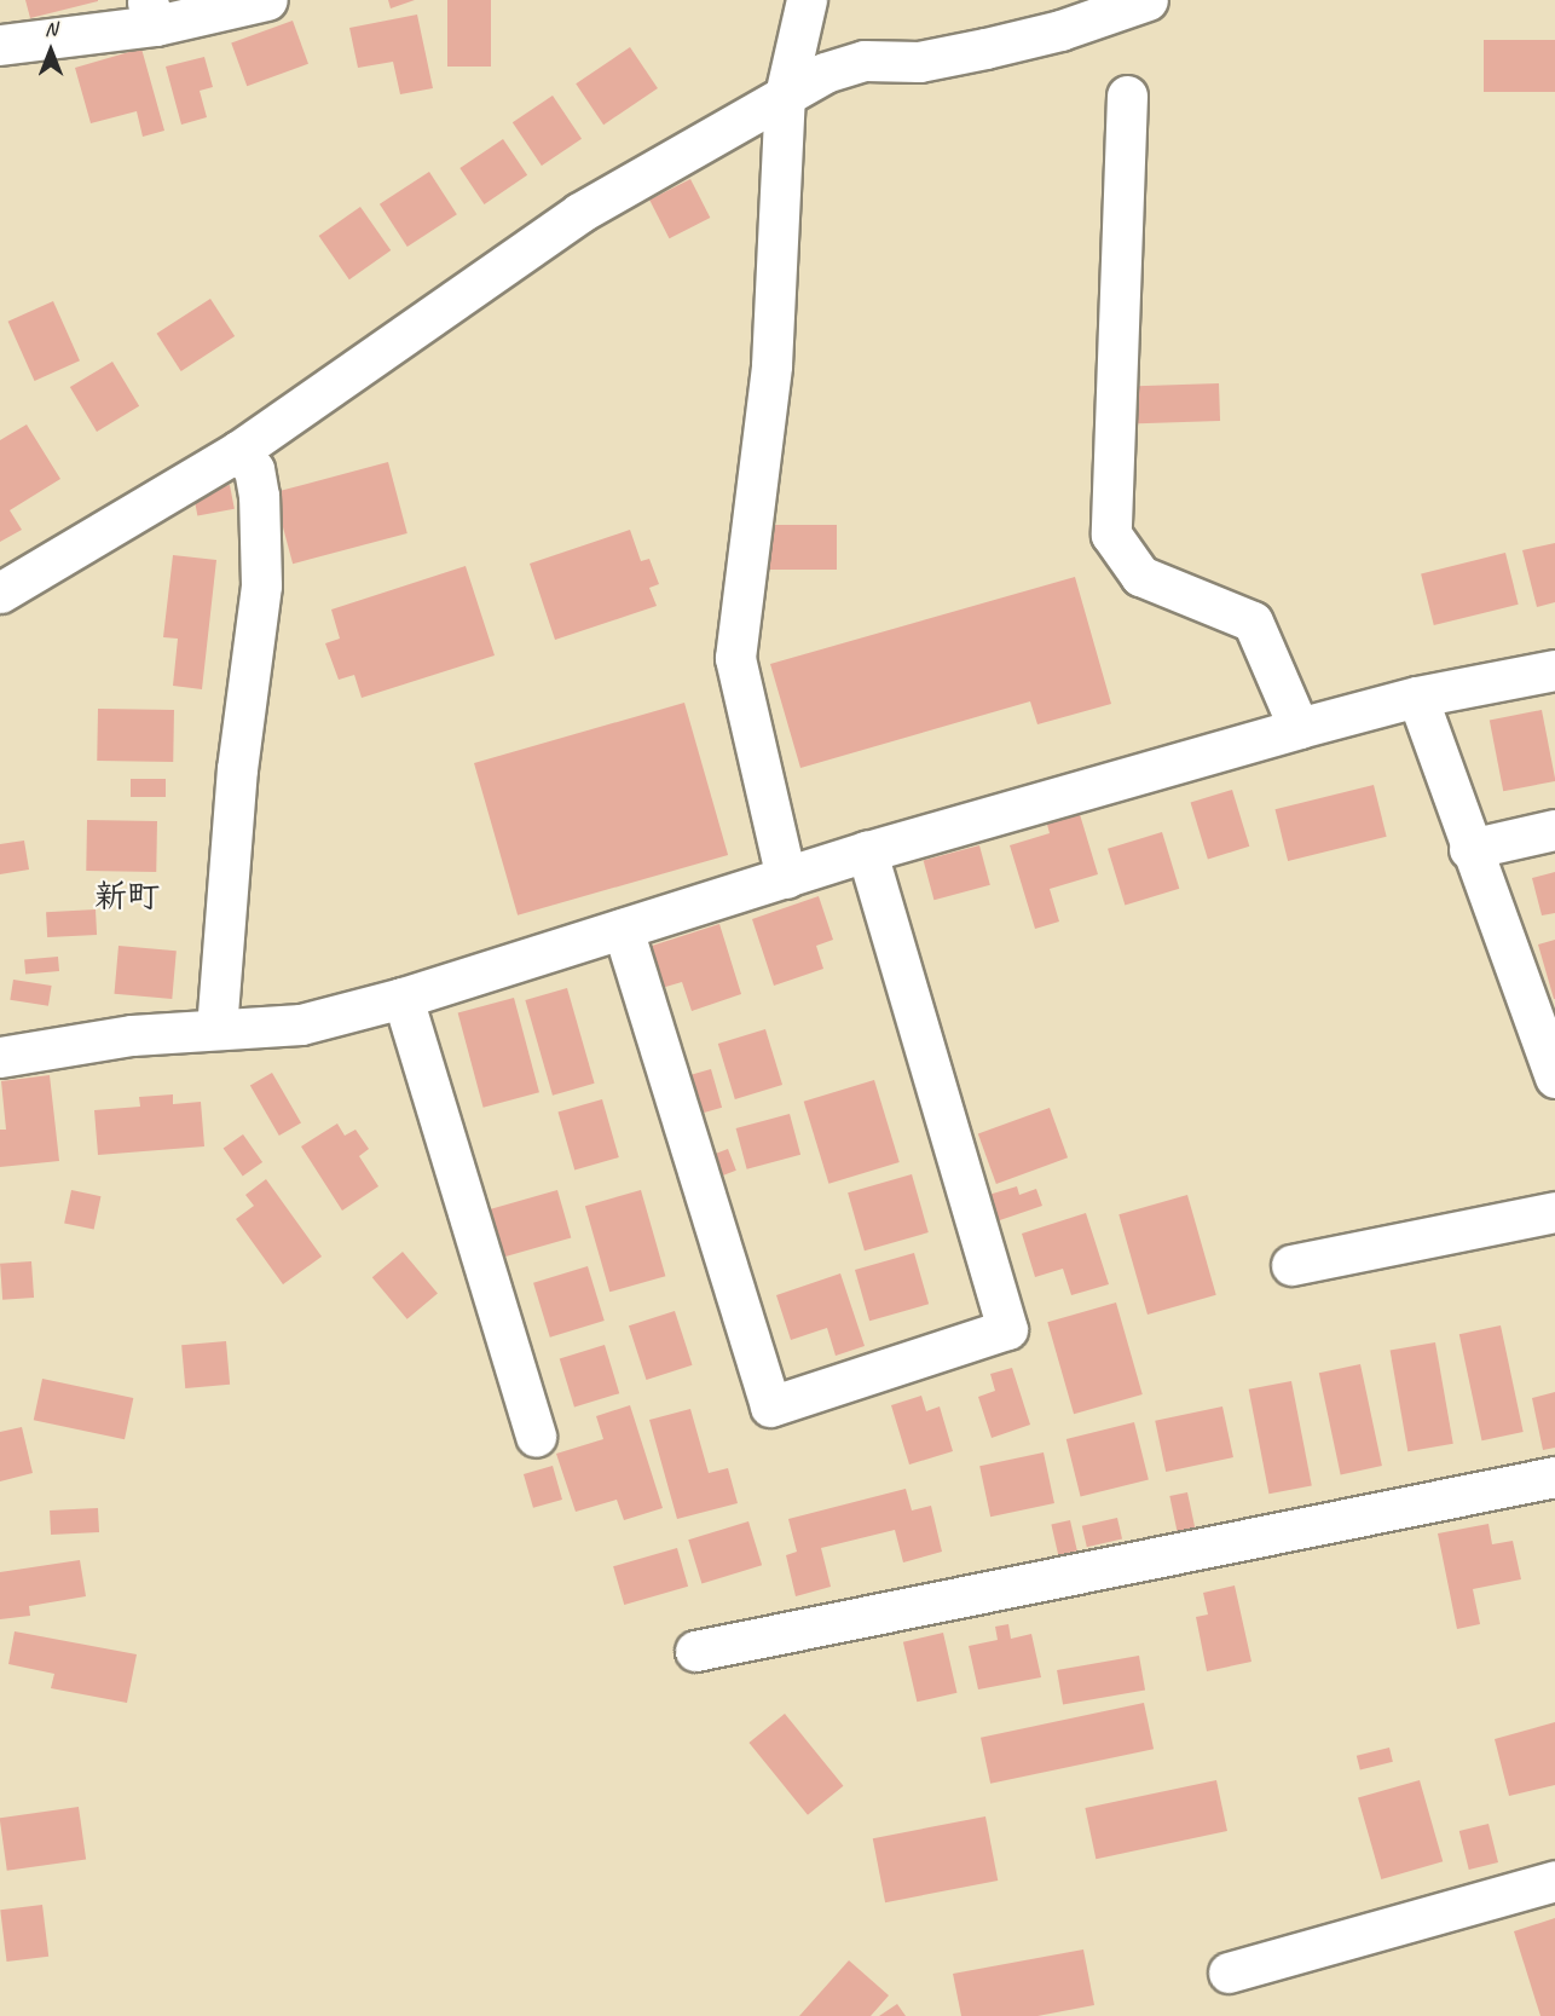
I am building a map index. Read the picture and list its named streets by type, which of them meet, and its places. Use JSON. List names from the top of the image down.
{
  "districts": ["新町"],
  "north": "top"
}
